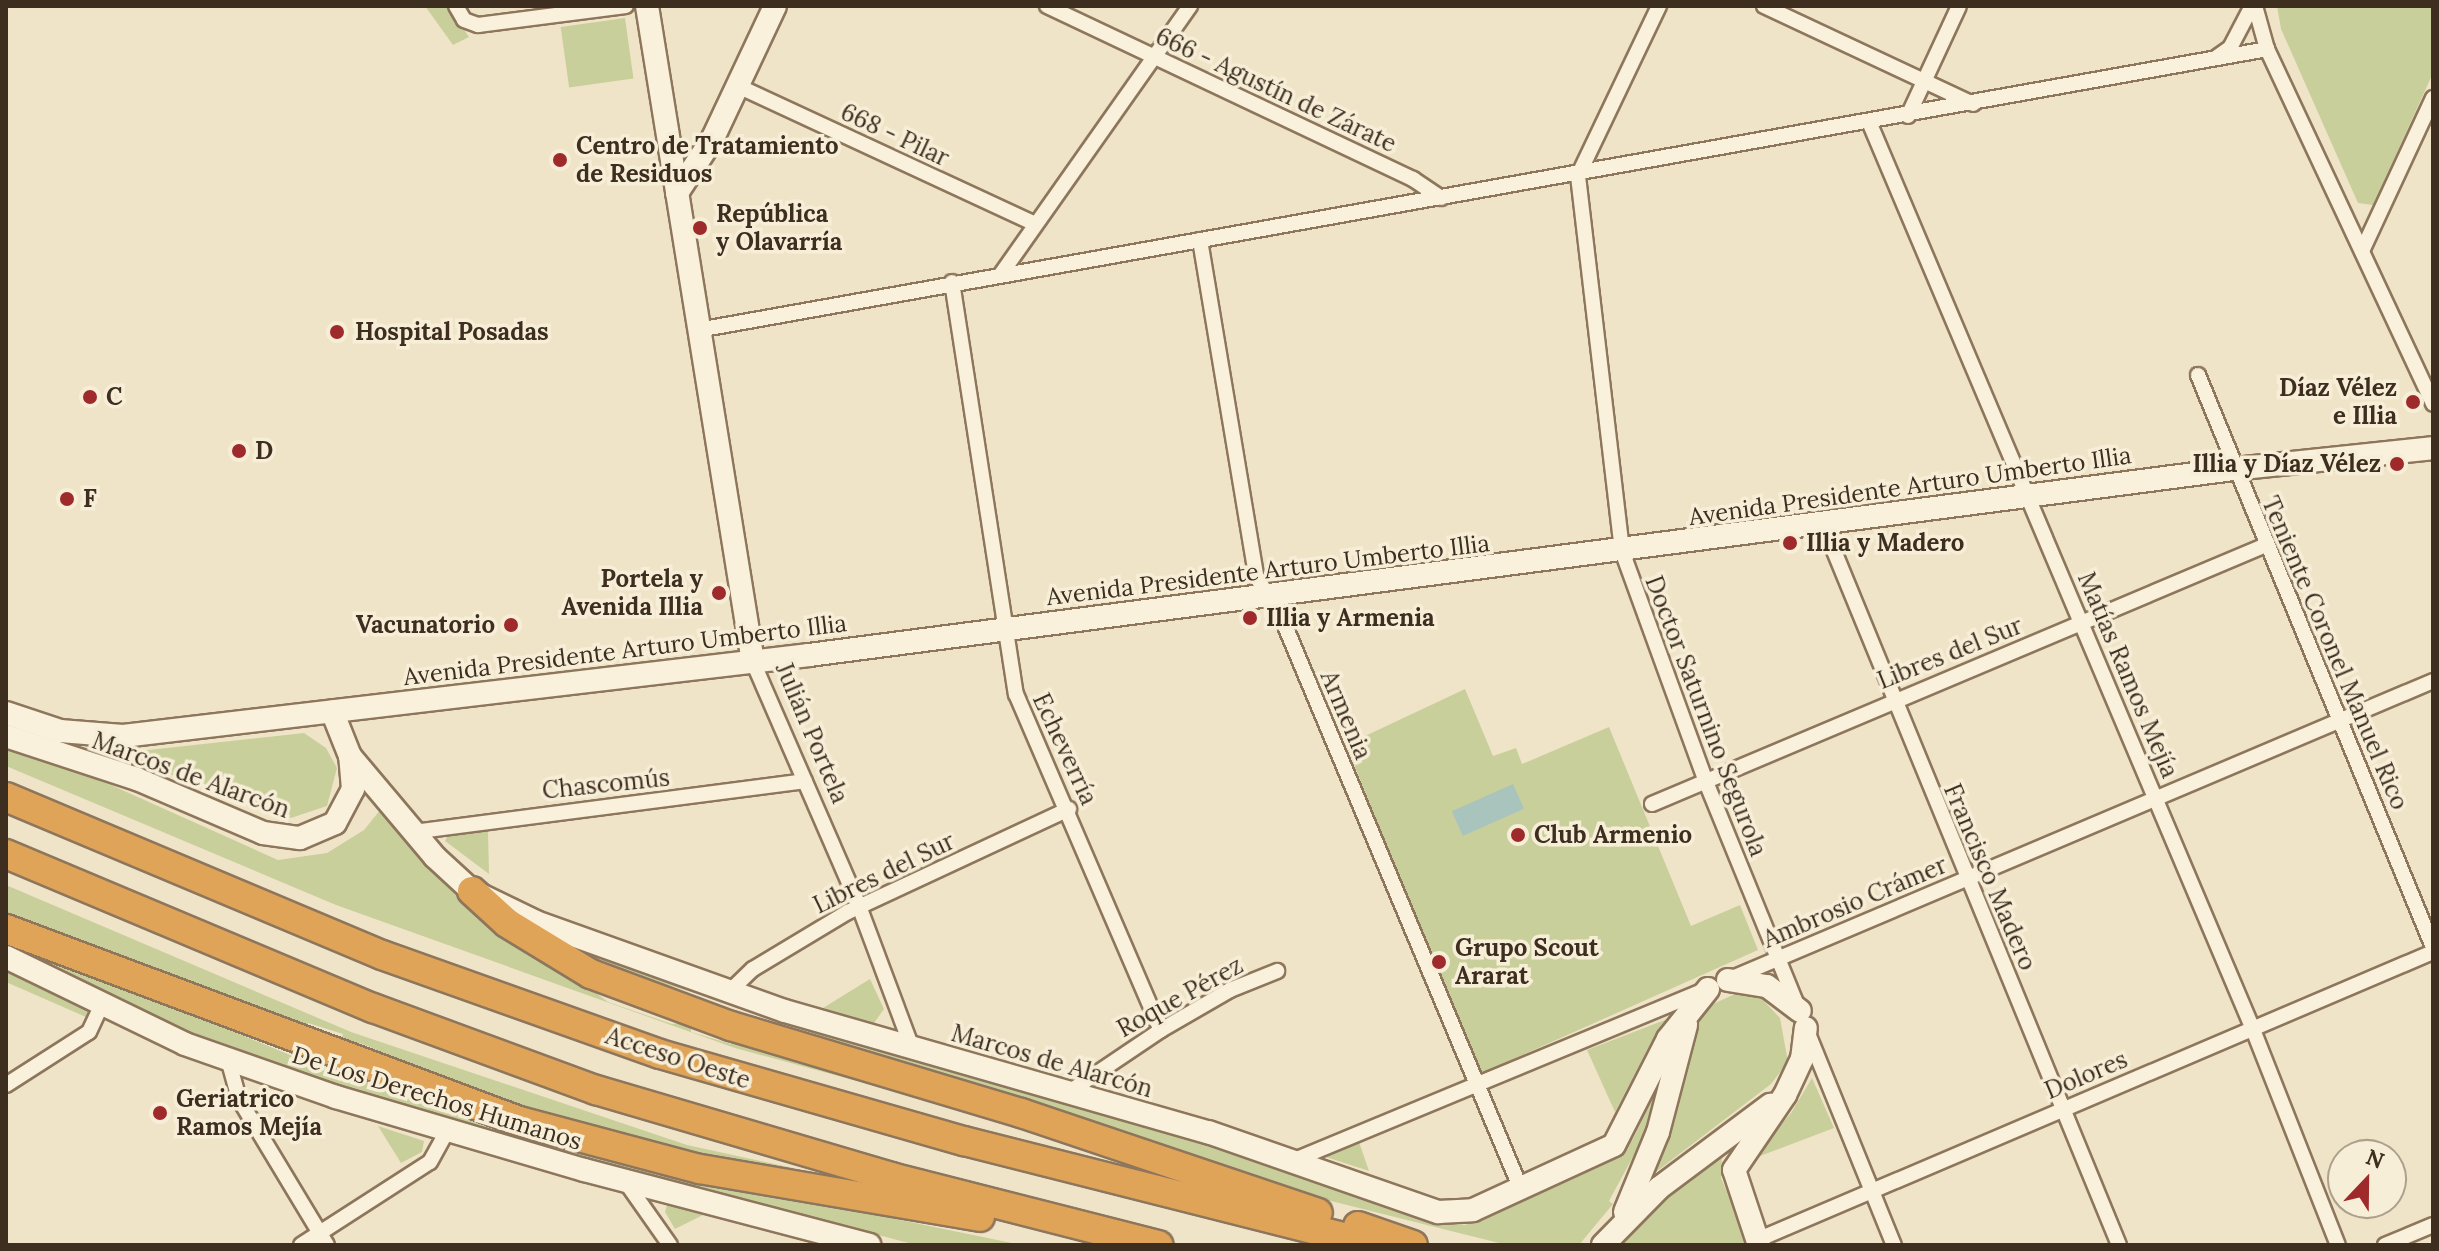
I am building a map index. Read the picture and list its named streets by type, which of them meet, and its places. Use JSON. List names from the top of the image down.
{
  "streets": {
    "highway": ["Acceso Oeste"],
    "main road": [
      "Avenida Presidente Arturo Umberto Illia",
      "Julián Portela",
      "Marcos de Alarcón",
      "De Los Derechos Humanos"
    ],
    "street": [
      "666 - Agustín de Zárate",
      "668 - Pilar",
      "Libres del Sur",
      "Teniente Coronel Manuel Rico",
      "Matías Ramos Mejía",
      "Armenia",
      "Doctor Saturnino Segurola",
      "Echeverría",
      "Chascomús",
      "Francisco Madero",
      "Ambrosio Crámer",
      "Roque Pérez",
      "Dolores"
    ]
  },
  "crossings": [
    ["Avenida Presidente Arturo Umberto Illia", "Teniente Coronel Manuel Rico"],
    ["Avenida Presidente Arturo Umberto Illia", "Matías Ramos Mejía"],
    ["Avenida Presidente Arturo Umberto Illia", "Armenia"],
    ["Avenida Presidente Arturo Umberto Illia", "Doctor Saturnino Segurola"],
    ["Avenida Presidente Arturo Umberto Illia", "Julián Portela"],
    ["Avenida Presidente Arturo Umberto Illia", "Echeverría"],
    ["Avenida Presidente Arturo Umberto Illia", "Marcos de Alarcón"],
    ["Avenida Presidente Arturo Umberto Illia", "Francisco Madero"],
    ["Libres del Sur", "Teniente Coronel Manuel Rico"],
    ["Libres del Sur", "Matías Ramos Mejía"],
    ["Libres del Sur", "Doctor Saturnino Segurola"],
    ["Libres del Sur", "Julián Portela"],
    ["Libres del Sur", "Echeverría"],
    ["Libres del Sur", "Marcos de Alarcón"],
    ["Libres del Sur", "Francisco Madero"],
    ["Teniente Coronel Manuel Rico", "Ambrosio Crámer"],
    ["Teniente Coronel Manuel Rico", "Dolores"],
    ["Matías Ramos Mejía", "Ambrosio Crámer"],
    ["Matías Ramos Mejía", "Dolores"],
    ["Armenia", "Marcos de Alarcón"],
    ["Armenia", "Ambrosio Crámer"],
    ["Doctor Saturnino Segurola", "Ambrosio Crámer"],
    ["Doctor Saturnino Segurola", "Dolores"],
    ["Julián Portela", "Marcos de Alarcón"],
    ["Julián Portela", "Chascomús"],
    ["Echeverría", "Roque Pérez"],
    ["Marcos de Alarcón", "Chascomús"],
    ["Marcos de Alarcón", "Ambrosio Crámer"],
    ["Marcos de Alarcón", "Roque Pérez"],
    ["Francisco Madero", "Ambrosio Crámer"],
    ["Francisco Madero", "Dolores"]
  ],
  "places": [
    "Centro de Tratamiento de Residuos",
    "República y Olavarría",
    "Hospital Posadas",
    "C",
    "Díaz Vélez e Illia",
    "D",
    "Illia y Díaz Vélez",
    "F",
    "Illia y Madero",
    "Portela y Avenida Illia",
    "Illia y Armenia",
    "Vacunatorio",
    "Club Armenio",
    "Grupo Scout Ararat",
    "Geriatrico Ramos Mejía"
  ],
  "north": "top"
}
